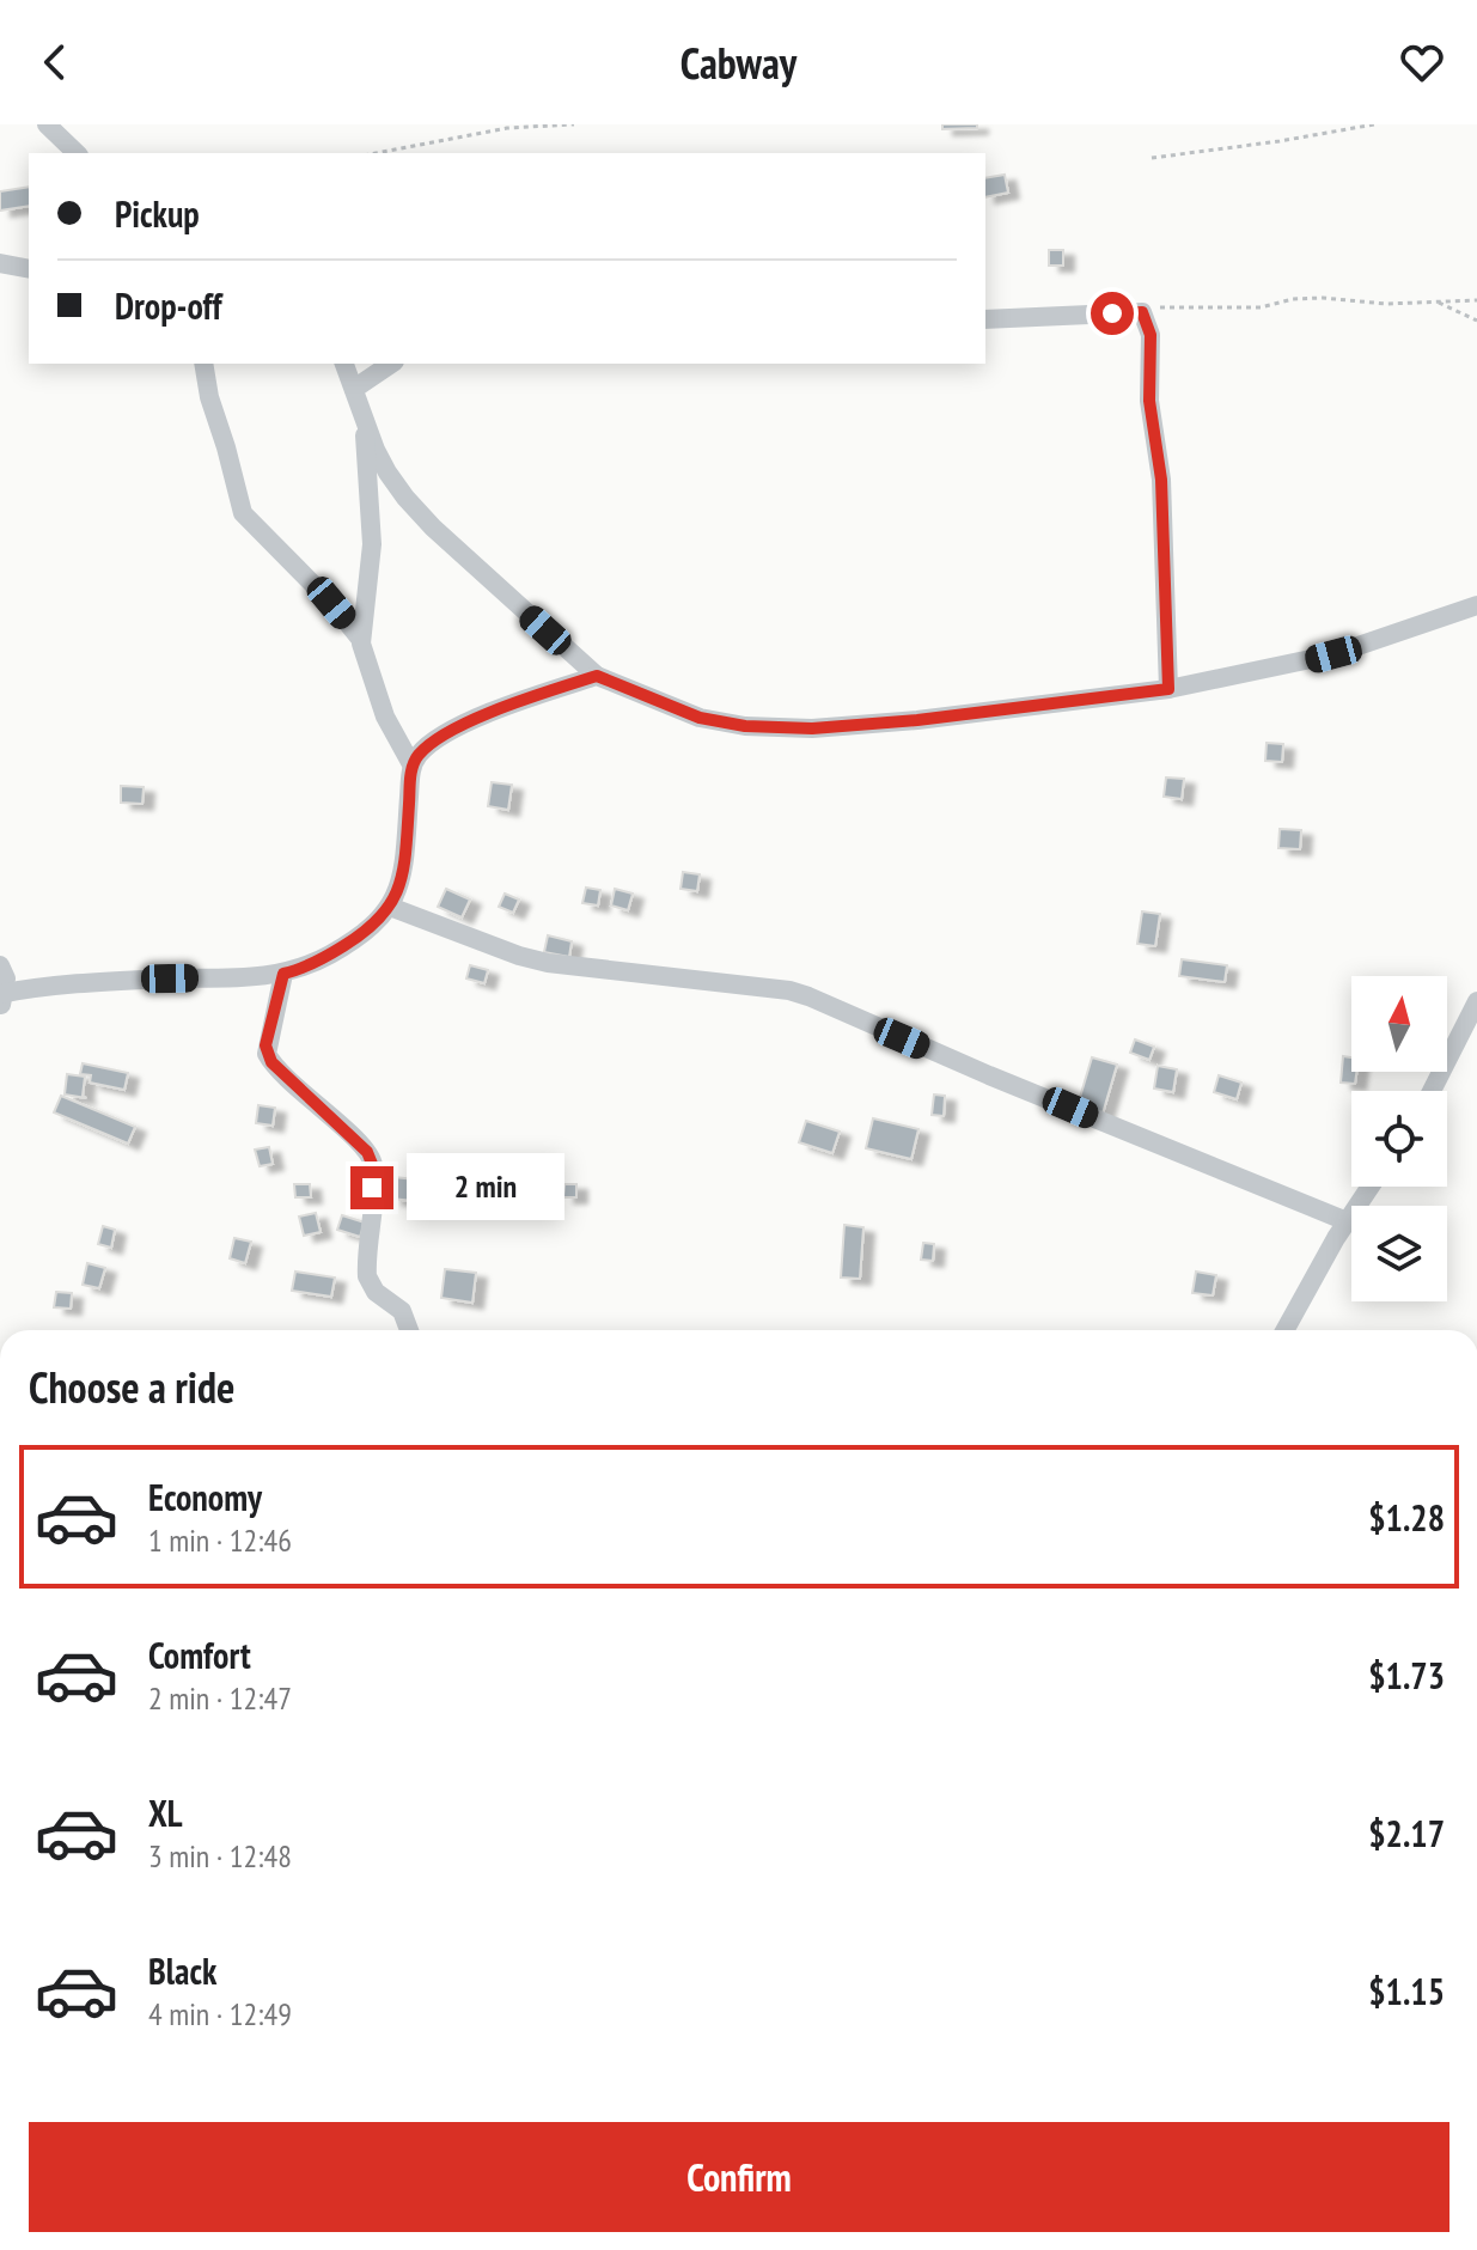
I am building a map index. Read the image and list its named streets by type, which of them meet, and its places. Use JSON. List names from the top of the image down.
{
  "north": "top",
  "page": {
    "header": "Cabway",
    "banner": ["Pickup", "Drop-off"],
    "bubble": "2 min",
    "heading": "Choose a ride",
    "list": [
      {
        "name": "Economy",
        "note": "1 min · 12:46",
        "value": "$1.28"
      },
      {
        "name": "Comfort",
        "note": "2 min · 12:47",
        "value": "$1.73"
      },
      {
        "name": "XL",
        "note": "3 min · 12:48",
        "value": "$2.17"
      },
      {
        "name": "Black",
        "note": "4 min · 12:49",
        "value": "$1.15"
      }
    ],
    "buttons": "Confirm"
  }
}
